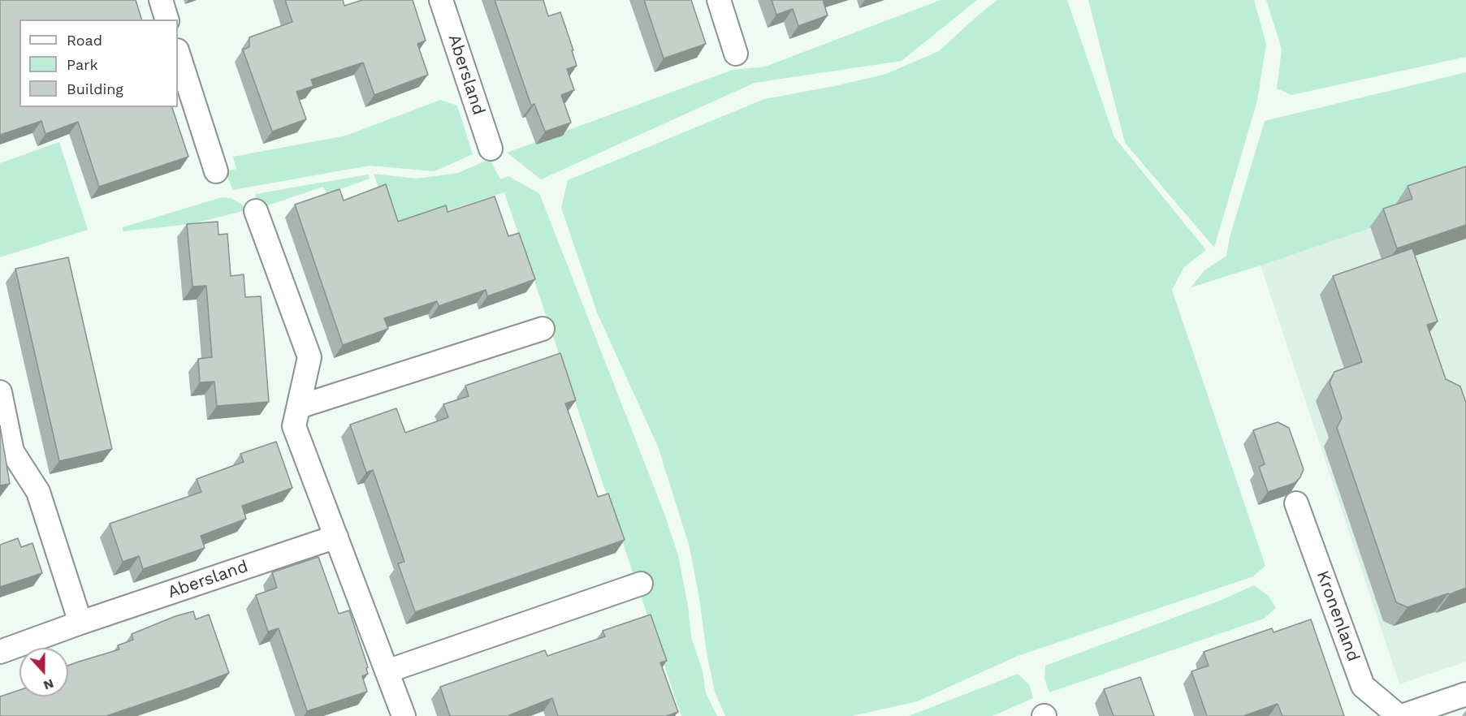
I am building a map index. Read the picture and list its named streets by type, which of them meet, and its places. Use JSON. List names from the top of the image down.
{
  "streets": {
    "street": ["Abersland", "Kronenland"]
  },
  "legend": ["Road", "Park", "Building"],
  "north": "bottom"
}
